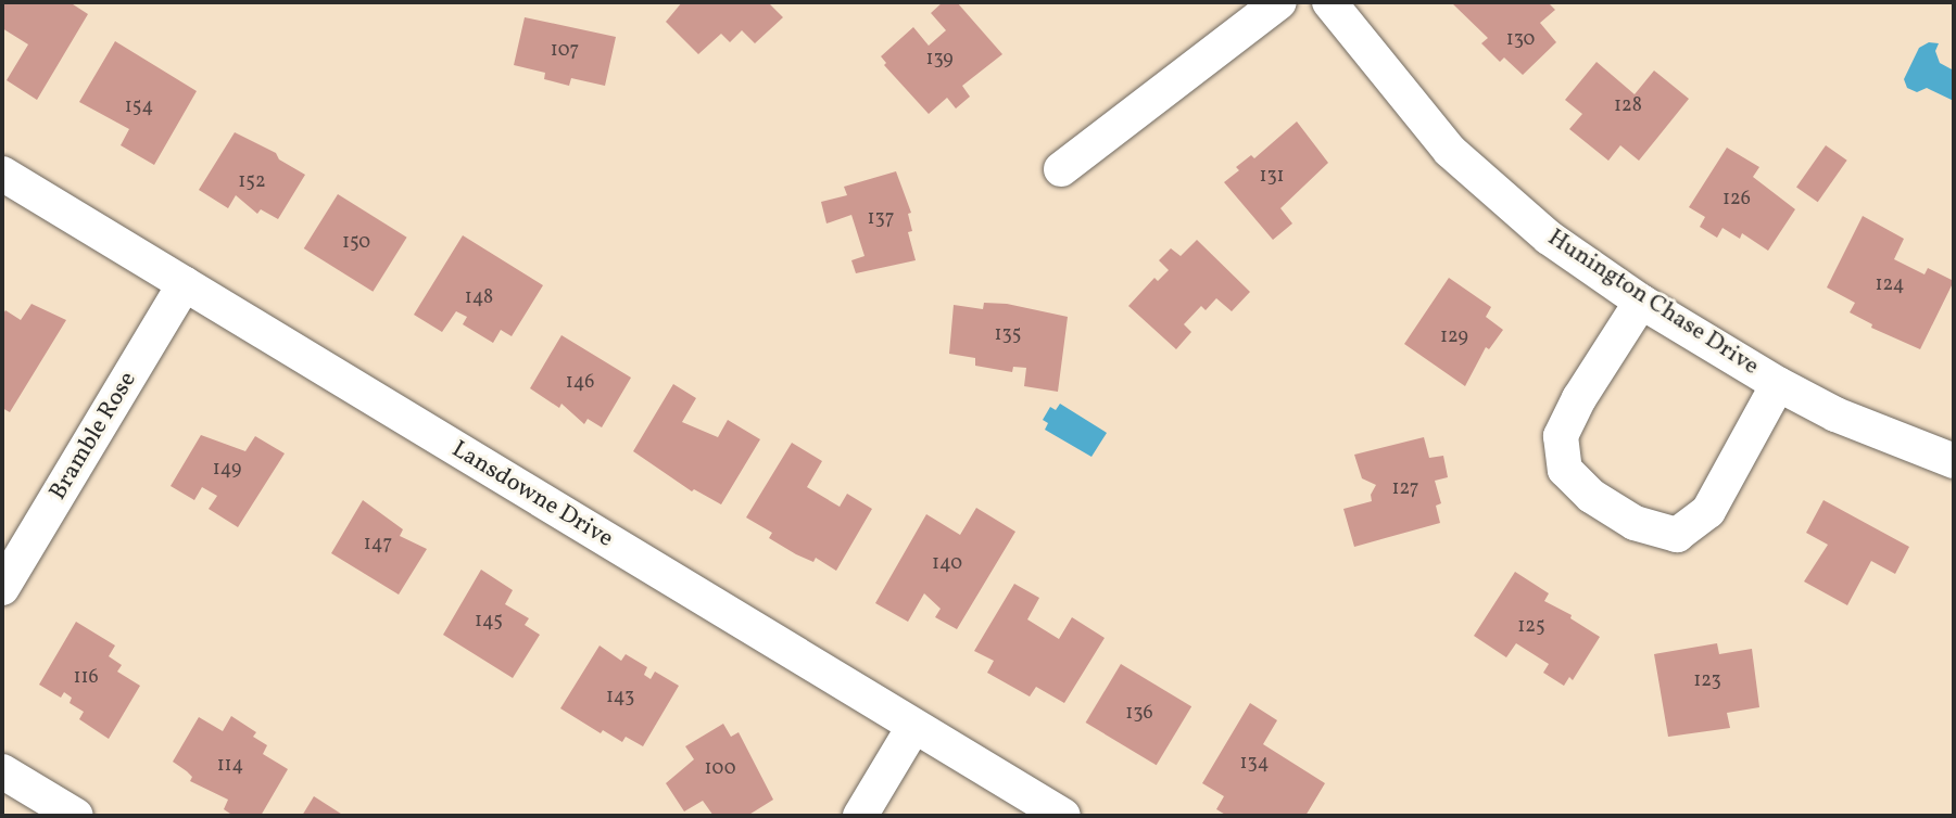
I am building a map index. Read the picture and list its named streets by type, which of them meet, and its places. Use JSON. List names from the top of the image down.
{
  "streets": {
    "street": ["Hunington Chase Drive", "Bramble Rose", "Lansdowne Drive"]
  },
  "crossings": [
    ["Bramble Rose", "Lansdowne Drive"]
  ],
  "house_numbers": [
    "130",
    "107",
    "139",
    "128",
    "154",
    "131",
    "152",
    "126",
    "137",
    "150",
    "124",
    "148",
    "135",
    "129",
    "146",
    "149",
    "127",
    "147",
    "140",
    "145",
    "125",
    "116",
    "123",
    "143",
    "136",
    "134",
    "114",
    "100"
  ]
}
